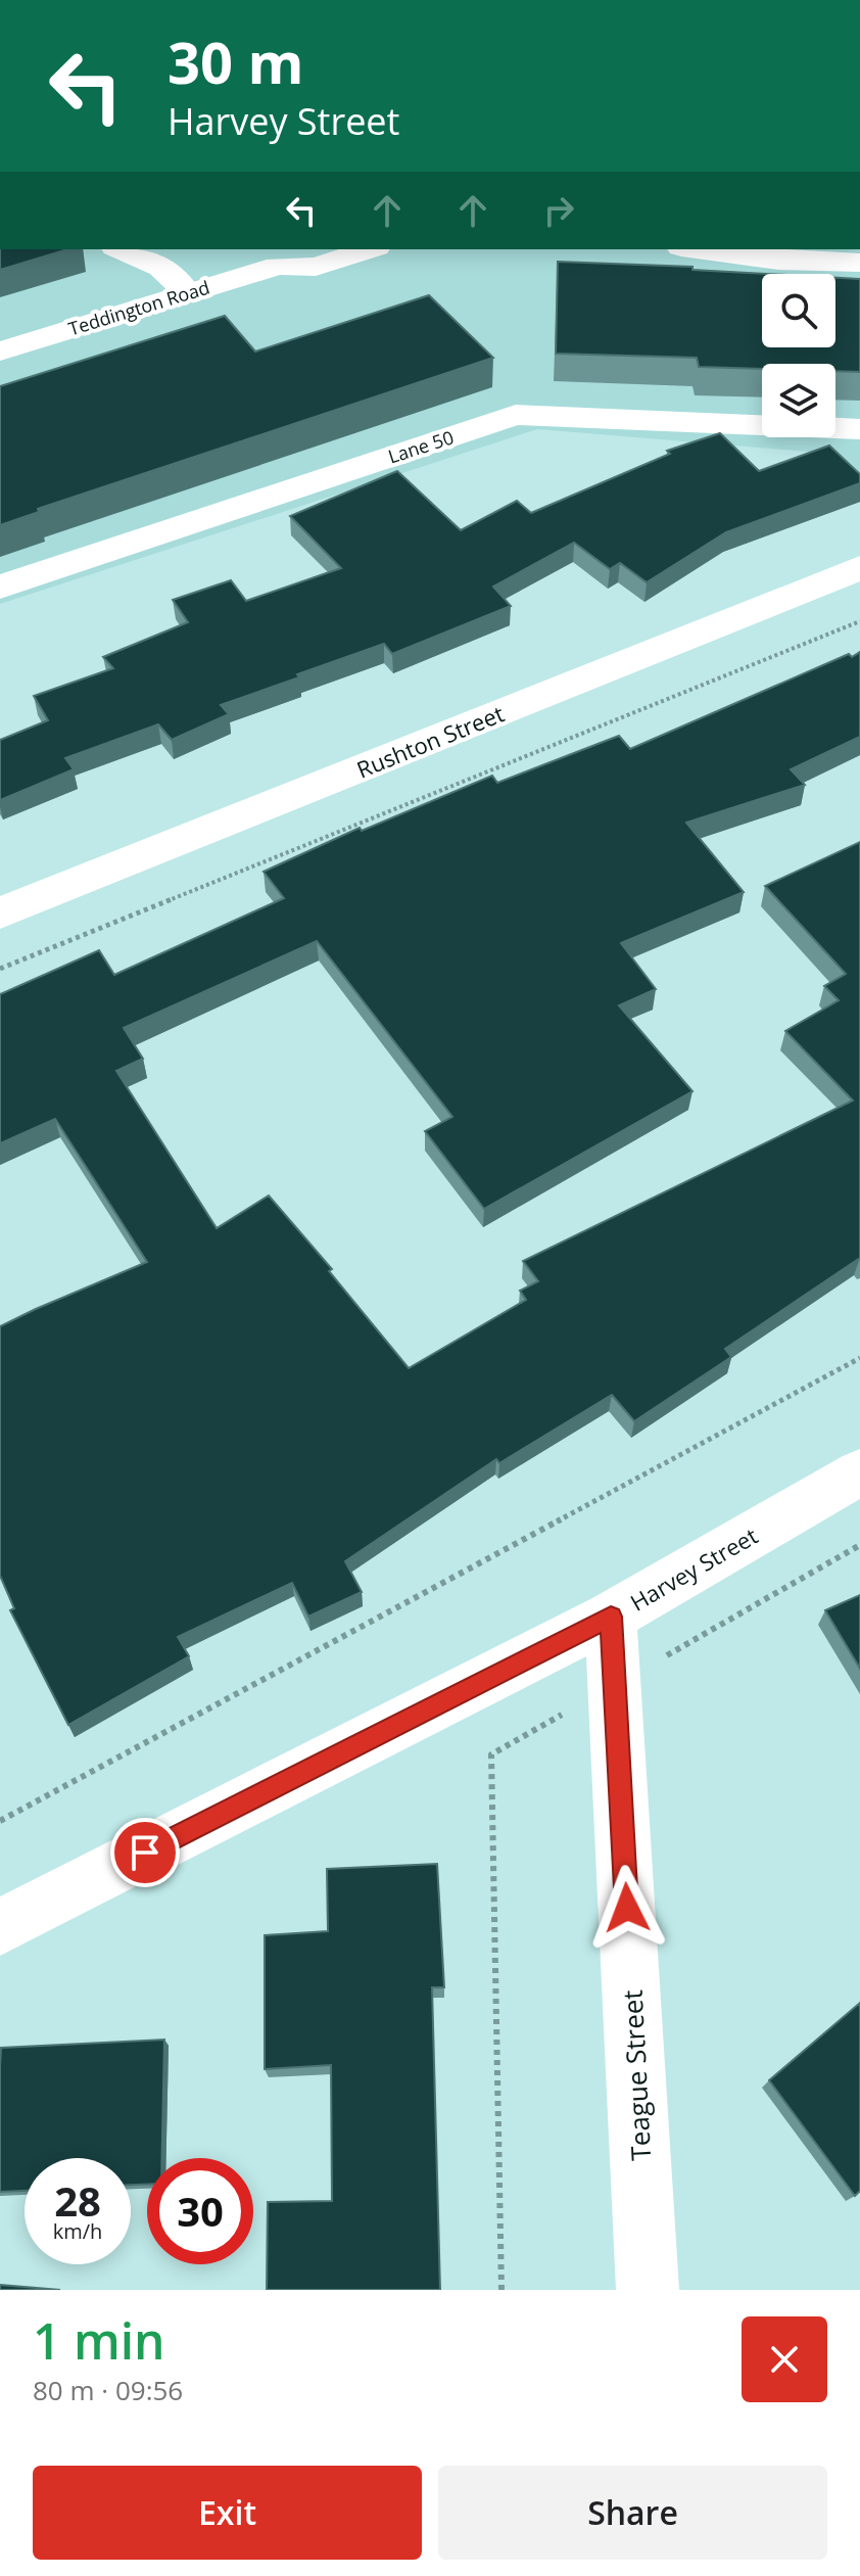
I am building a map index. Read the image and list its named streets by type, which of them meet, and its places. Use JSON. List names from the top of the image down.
{
  "streets": {
    "street": [
      "Teddington Road",
      "Lane 50",
      "Rushton Street",
      "Harvey Street",
      "Teague Street"
    ]
  },
  "crossings": [
    ["Harvey Street", "Teague Street"]
  ],
  "page": {
    "turn": ["30 m", "Harvey Street"],
    "speed": "28 km/h",
    "limit": "30",
    "heading": ["1 min", "80 m · 09:56"],
    "buttons": ["Exit", "Share"]
  }
}
